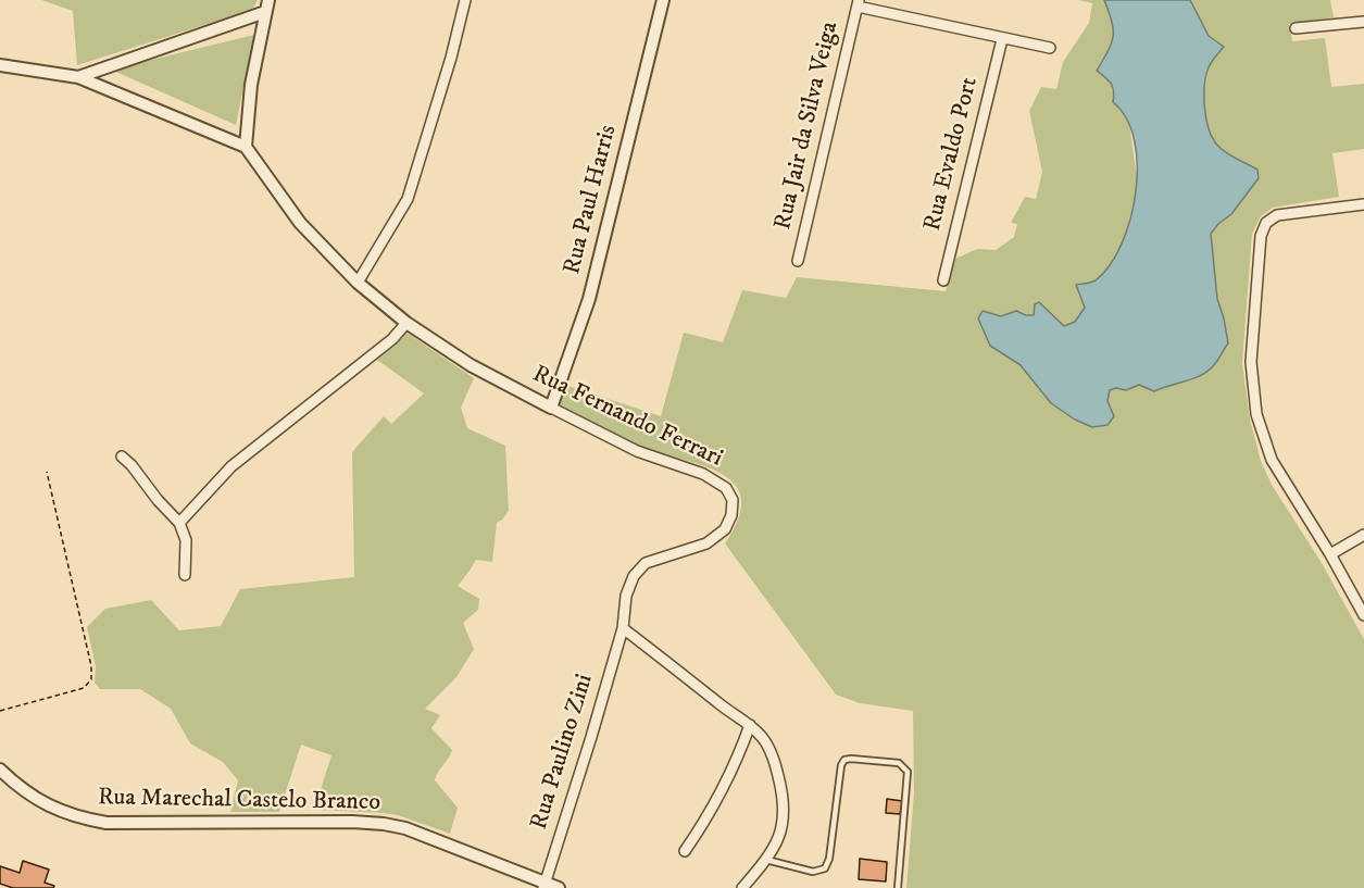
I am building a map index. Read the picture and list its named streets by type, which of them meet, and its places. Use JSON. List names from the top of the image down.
{
  "streets": {
    "street": [
      "Rua Jair da Silva Veiga",
      "Rua Evaldo Port",
      "Rua Paul Harris",
      "Rua Fernando Ferrari",
      "Rua Paulino Zini",
      "Rua Marechal Castelo Branco"
    ]
  },
  "crossings": [
    ["Rua Paul Harris", "Rua Fernando Ferrari"],
    ["Rua Fernando Ferrari", "Rua Paulino Zini"],
    ["Rua Paulino Zini", "Rua Marechal Castelo Branco"]
  ]
}
